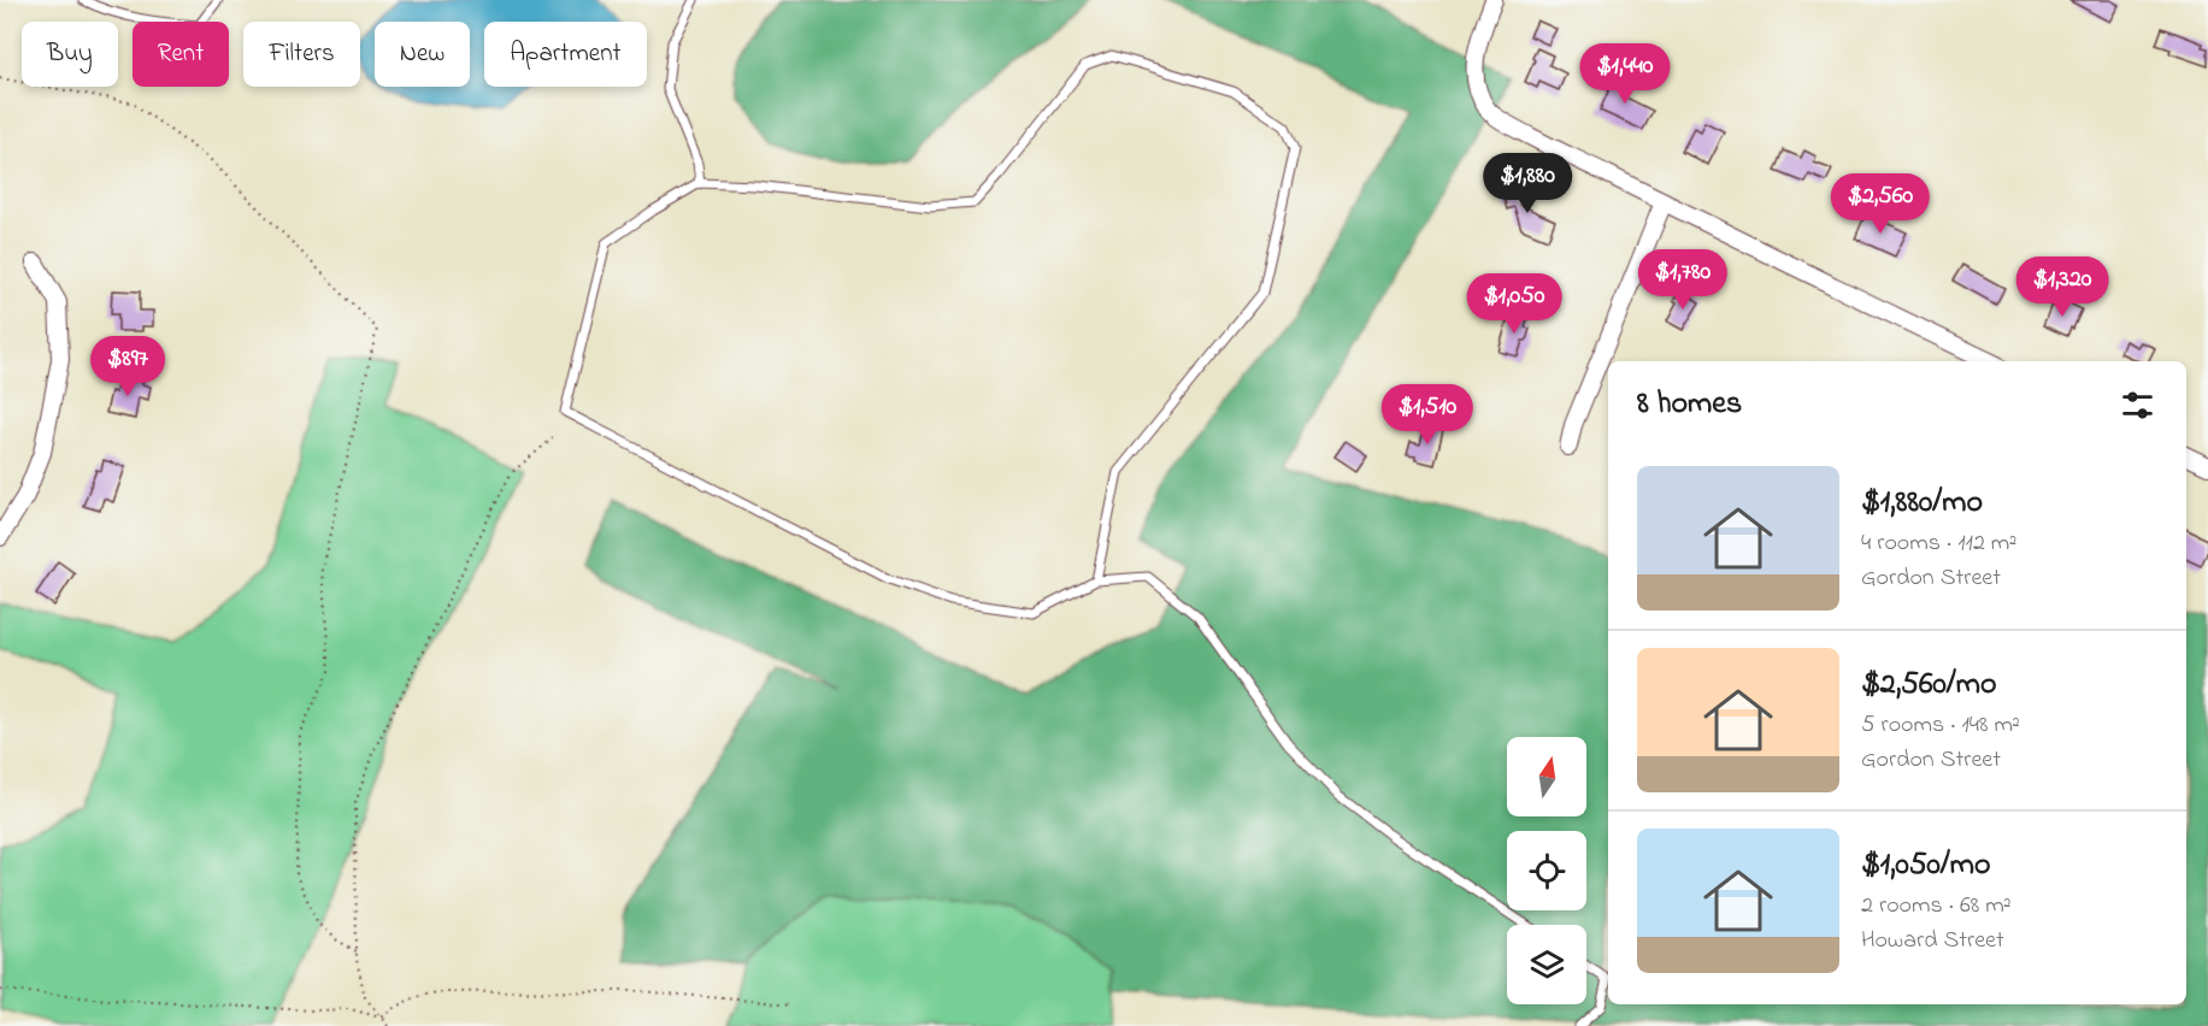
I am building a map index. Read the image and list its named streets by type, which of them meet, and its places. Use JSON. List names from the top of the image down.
{
  "north": "top",
  "page": {
    "chip": [
      "Buy",
      "Rent",
      "Filters",
      "New",
      "Apartment"
    ],
    "price": [
      "$1,440",
      "$1,880",
      "$2,560",
      "$1,780",
      "$1,320",
      "$1,050",
      "$897",
      "$1,510"
    ],
    "heading": "8 homes",
    "list": [
      {
        "name": "$1,880/mo",
        "note": "4 rooms · 112 m² · Gordon Street"
      },
      {
        "name": "$2,560/mo",
        "note": "5 rooms · 148 m² · Gordon Street"
      },
      {
        "name": "$1,050/mo",
        "note": "2 rooms · 68 m² · Howard Street"
      }
    ]
  }
}
